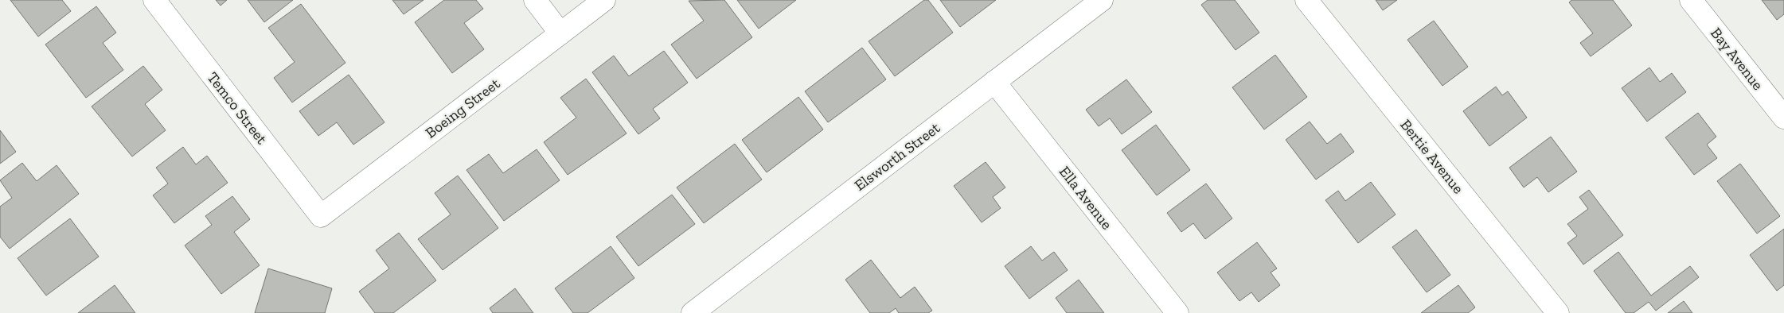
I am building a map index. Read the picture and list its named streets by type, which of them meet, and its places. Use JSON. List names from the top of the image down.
{
  "streets": {
    "street": [
      "Bay Avenue",
      "Temco Street",
      "Boeing Street",
      "Elsworth Street",
      "Bertie Avenue",
      "Ella Avenue"
    ]
  },
  "crossings": [
    ["Temco Street", "Boeing Street"],
    ["Elsworth Street", "Ella Avenue"]
  ]
}
